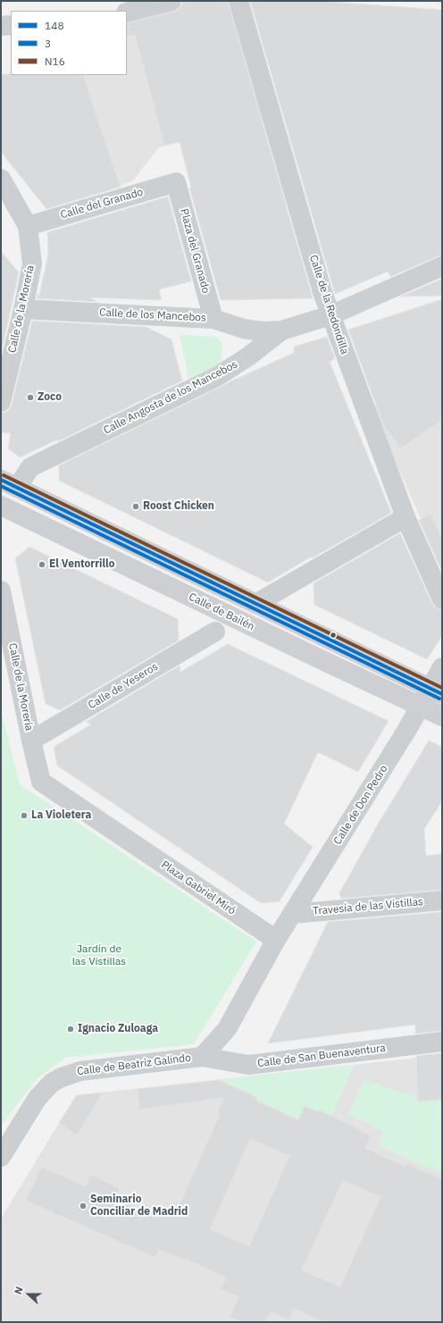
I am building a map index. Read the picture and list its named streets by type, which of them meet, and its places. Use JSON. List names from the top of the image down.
{
  "streets": {
    "main road": ["Calle de Bailén"],
    "street": [
      "Calle del Granado",
      "Plaza del Granado",
      "Calle de la Redondilla",
      "Calle de la Morería",
      "Calle de los Mancebos",
      "Calle Angosta de los Mancebos",
      "Calle de Yeseros",
      "Calle de Don Pedro",
      "Plaza Gabriel Miró",
      "Travesía de las Vistillas",
      "Calle de San Buenaventura",
      "Calle de Beatriz Galindo"
    ]
  },
  "crossings": [
    ["Calle del Granado", "Plaza del Granado"],
    ["Calle del Granado", "Calle de la Morería"],
    ["Plaza del Granado", "Calle de los Mancebos"],
    ["Calle de la Redondilla", "Calle Angosta de los Mancebos"],
    ["Calle de la Morería", "Calle de los Mancebos"],
    ["Calle de la Morería", "Calle de Yeseros"],
    ["Calle de la Morería", "Plaza Gabriel Miró"],
    ["Calle de los Mancebos", "Calle Angosta de los Mancebos"],
    ["Calle Angosta de los Mancebos", "Calle de Bailén"],
    ["Calle de Bailén", "Calle de Don Pedro"],
    ["Calle de Yeseros", "Plaza Gabriel Miró"],
    ["Calle de Don Pedro", "Plaza Gabriel Miró"],
    ["Calle de Don Pedro", "Travesía de las Vistillas"],
    ["Calle de San Buenaventura", "Calle de Beatriz Galindo"]
  ],
  "parks": ["Jardín de las Vistillas"],
  "places": [
    "Zoco",
    "Roost Chicken",
    "El Ventorrillo",
    "La Violetera",
    "Ignacio Zuloaga",
    "Seminario Conciliar de Madrid"
  ],
  "lines": ["transit line N16", "transit line 148", "transit line 3"],
  "legend": ["148", "3", "N16"],
  "north": "left"
}
